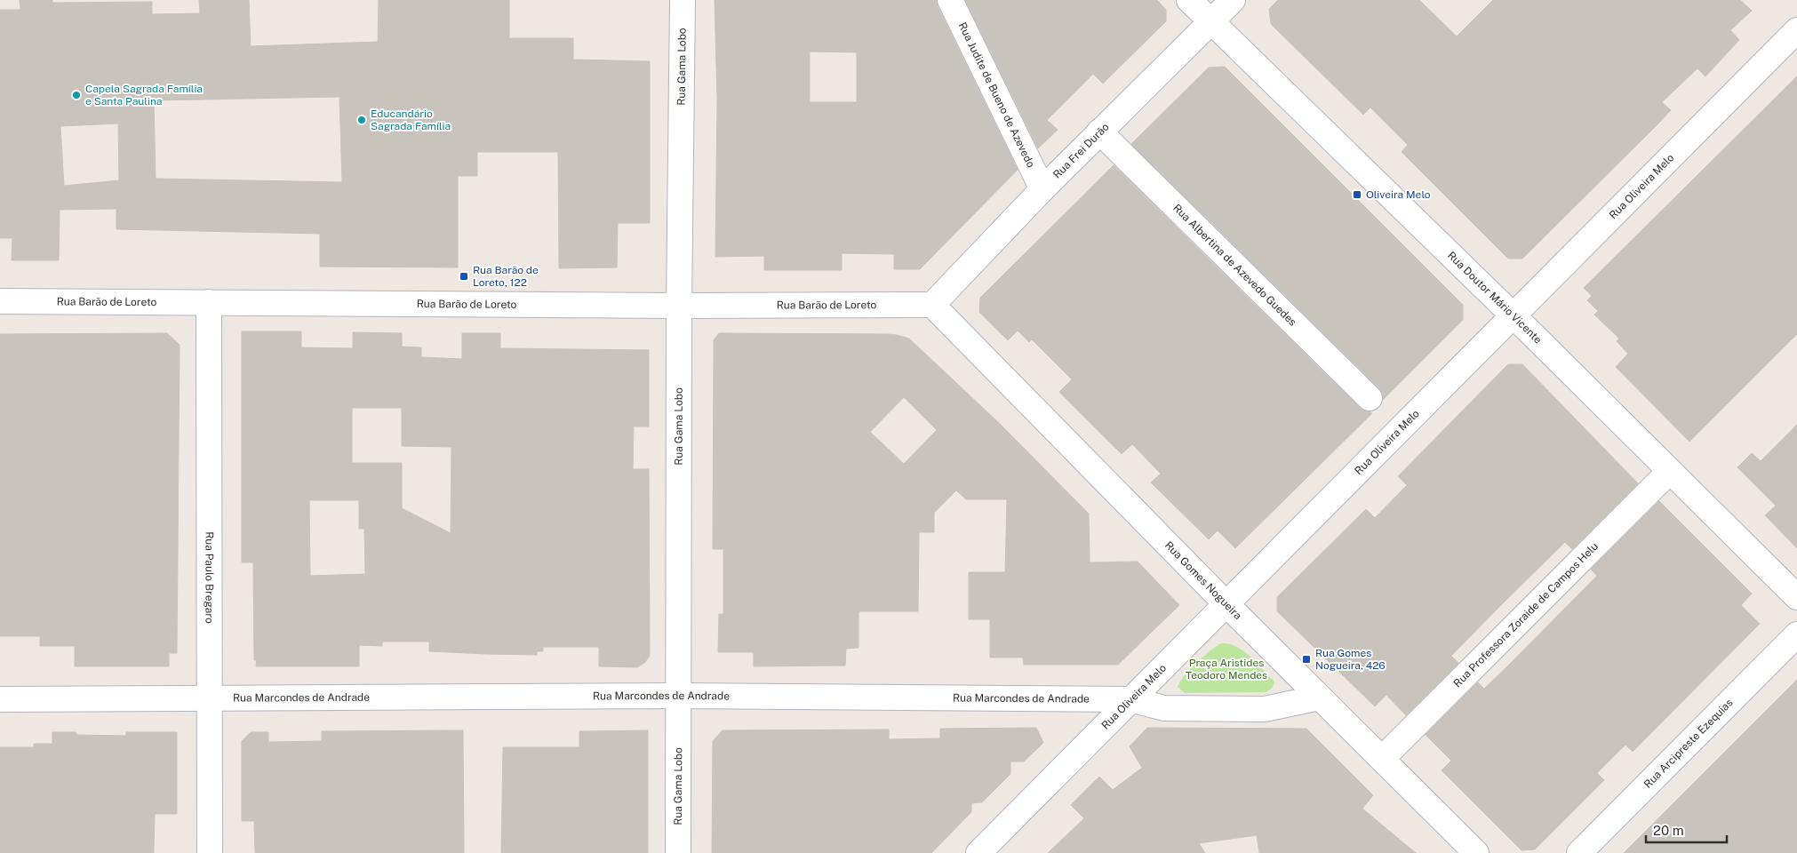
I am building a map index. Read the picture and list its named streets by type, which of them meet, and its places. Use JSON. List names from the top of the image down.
{
  "streets": {
    "street": [
      "Rua Gama Lobo",
      "Rua Judite de Bueno de Azevedo",
      "Rua Frei Durão",
      "Rua Oliveira Melo",
      "Rua Albertina de Azevedo Guedes",
      "Rua Doutor Mário Vicente",
      "Rua Barão de Loreto",
      "Rua Paulo Bregaro",
      "Rua Gomes Nogueira",
      "Rua Professora Zoraide de Campos Helu",
      "Rua Marcondes de Andrade",
      "Rua Arcipreste Ezequias"
    ]
  },
  "crossings": [
    ["Rua Gama Lobo", "Rua Barão de Loreto"],
    ["Rua Gama Lobo", "Rua Marcondes de Andrade"],
    ["Rua Judite de Bueno de Azevedo", "Rua Frei Durão"],
    ["Rua Frei Durão", "Rua Albertina de Azevedo Guedes"],
    ["Rua Frei Durão", "Rua Doutor Mário Vicente"],
    ["Rua Frei Durão", "Rua Barão de Loreto"],
    ["Rua Frei Durão", "Rua Gomes Nogueira"],
    ["Rua Oliveira Melo", "Rua Doutor Mário Vicente"],
    ["Rua Oliveira Melo", "Rua Gomes Nogueira"],
    ["Rua Oliveira Melo", "Rua Marcondes de Andrade"],
    ["Rua Doutor Mário Vicente", "Rua Professora Zoraide de Campos Helu"],
    ["Rua Barão de Loreto", "Rua Paulo Bregaro"],
    ["Rua Barão de Loreto", "Rua Gomes Nogueira"],
    ["Rua Paulo Bregaro", "Rua Marcondes de Andrade"],
    ["Rua Gomes Nogueira", "Rua Professora Zoraide de Campos Helu"],
    ["Rua Gomes Nogueira", "Rua Marcondes de Andrade"]
  ],
  "parks": ["Praça Aristides Teodoro Mendes"],
  "places": {
    "other": ["Capela Sagrada Família e Santa Paulina", "Educandário Sagrada Família"],
    "transit": ["Oliveira Melo", "Rua Barão de Loreto, 122", "Rua Gomes Nogueira, 426"]
  },
  "scale_bar": "20 m"
}
